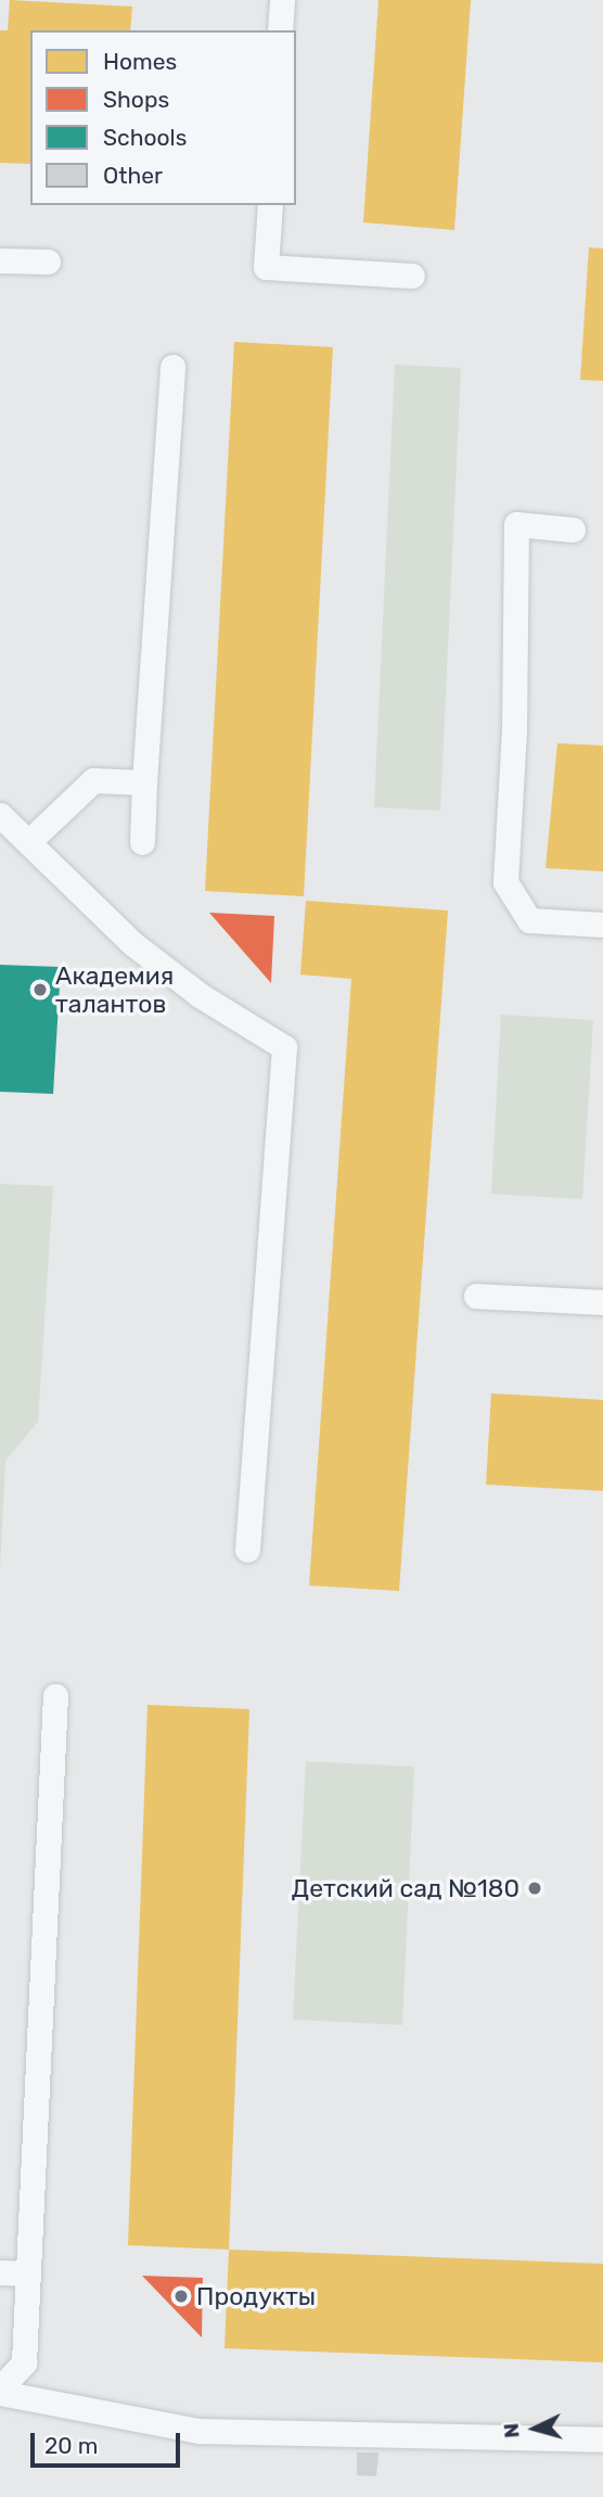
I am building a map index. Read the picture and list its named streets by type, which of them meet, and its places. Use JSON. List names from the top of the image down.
{
  "places": ["Академия талантов", "Детский сад №180", "Продукты"],
  "legend": [
    "Homes",
    "Shops",
    "Schools",
    "Other"
  ],
  "scale_bar": "20 m",
  "north": "left"
}
